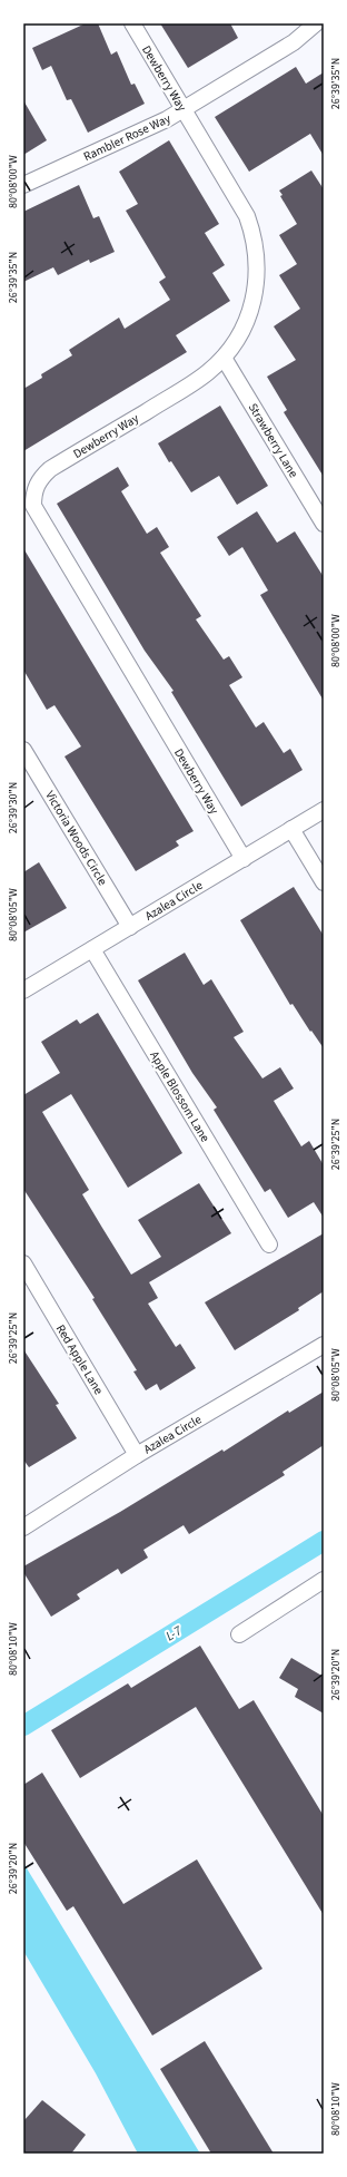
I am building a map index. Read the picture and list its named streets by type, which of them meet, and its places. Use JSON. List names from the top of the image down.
{
  "streets": {
    "street": [
      "Dewberry Way",
      "Rambler Rose Way",
      "Strawberry Lane",
      "Victoria Woods Circle",
      "Azalea Circle",
      "Apple Blossom Lane",
      "Red Apple Lane"
    ]
  },
  "crossings": [
    ["Dewberry Way", "Rambler Rose Way"],
    ["Dewberry Way", "Strawberry Lane"],
    ["Dewberry Way", "Azalea Circle"],
    ["Victoria Woods Circle", "Azalea Circle"],
    ["Azalea Circle", "Apple Blossom Lane"],
    ["Azalea Circle", "Red Apple Lane"]
  ],
  "water": ["L-7"],
  "coordinates": [
    "26°39'35\"N",
    "80°08'00\"W",
    "26°39'30\"N",
    "80°08'05\"W",
    "26°39'25\"N",
    "80°08'10\"W",
    "26°39'20\"N"
  ]
}
